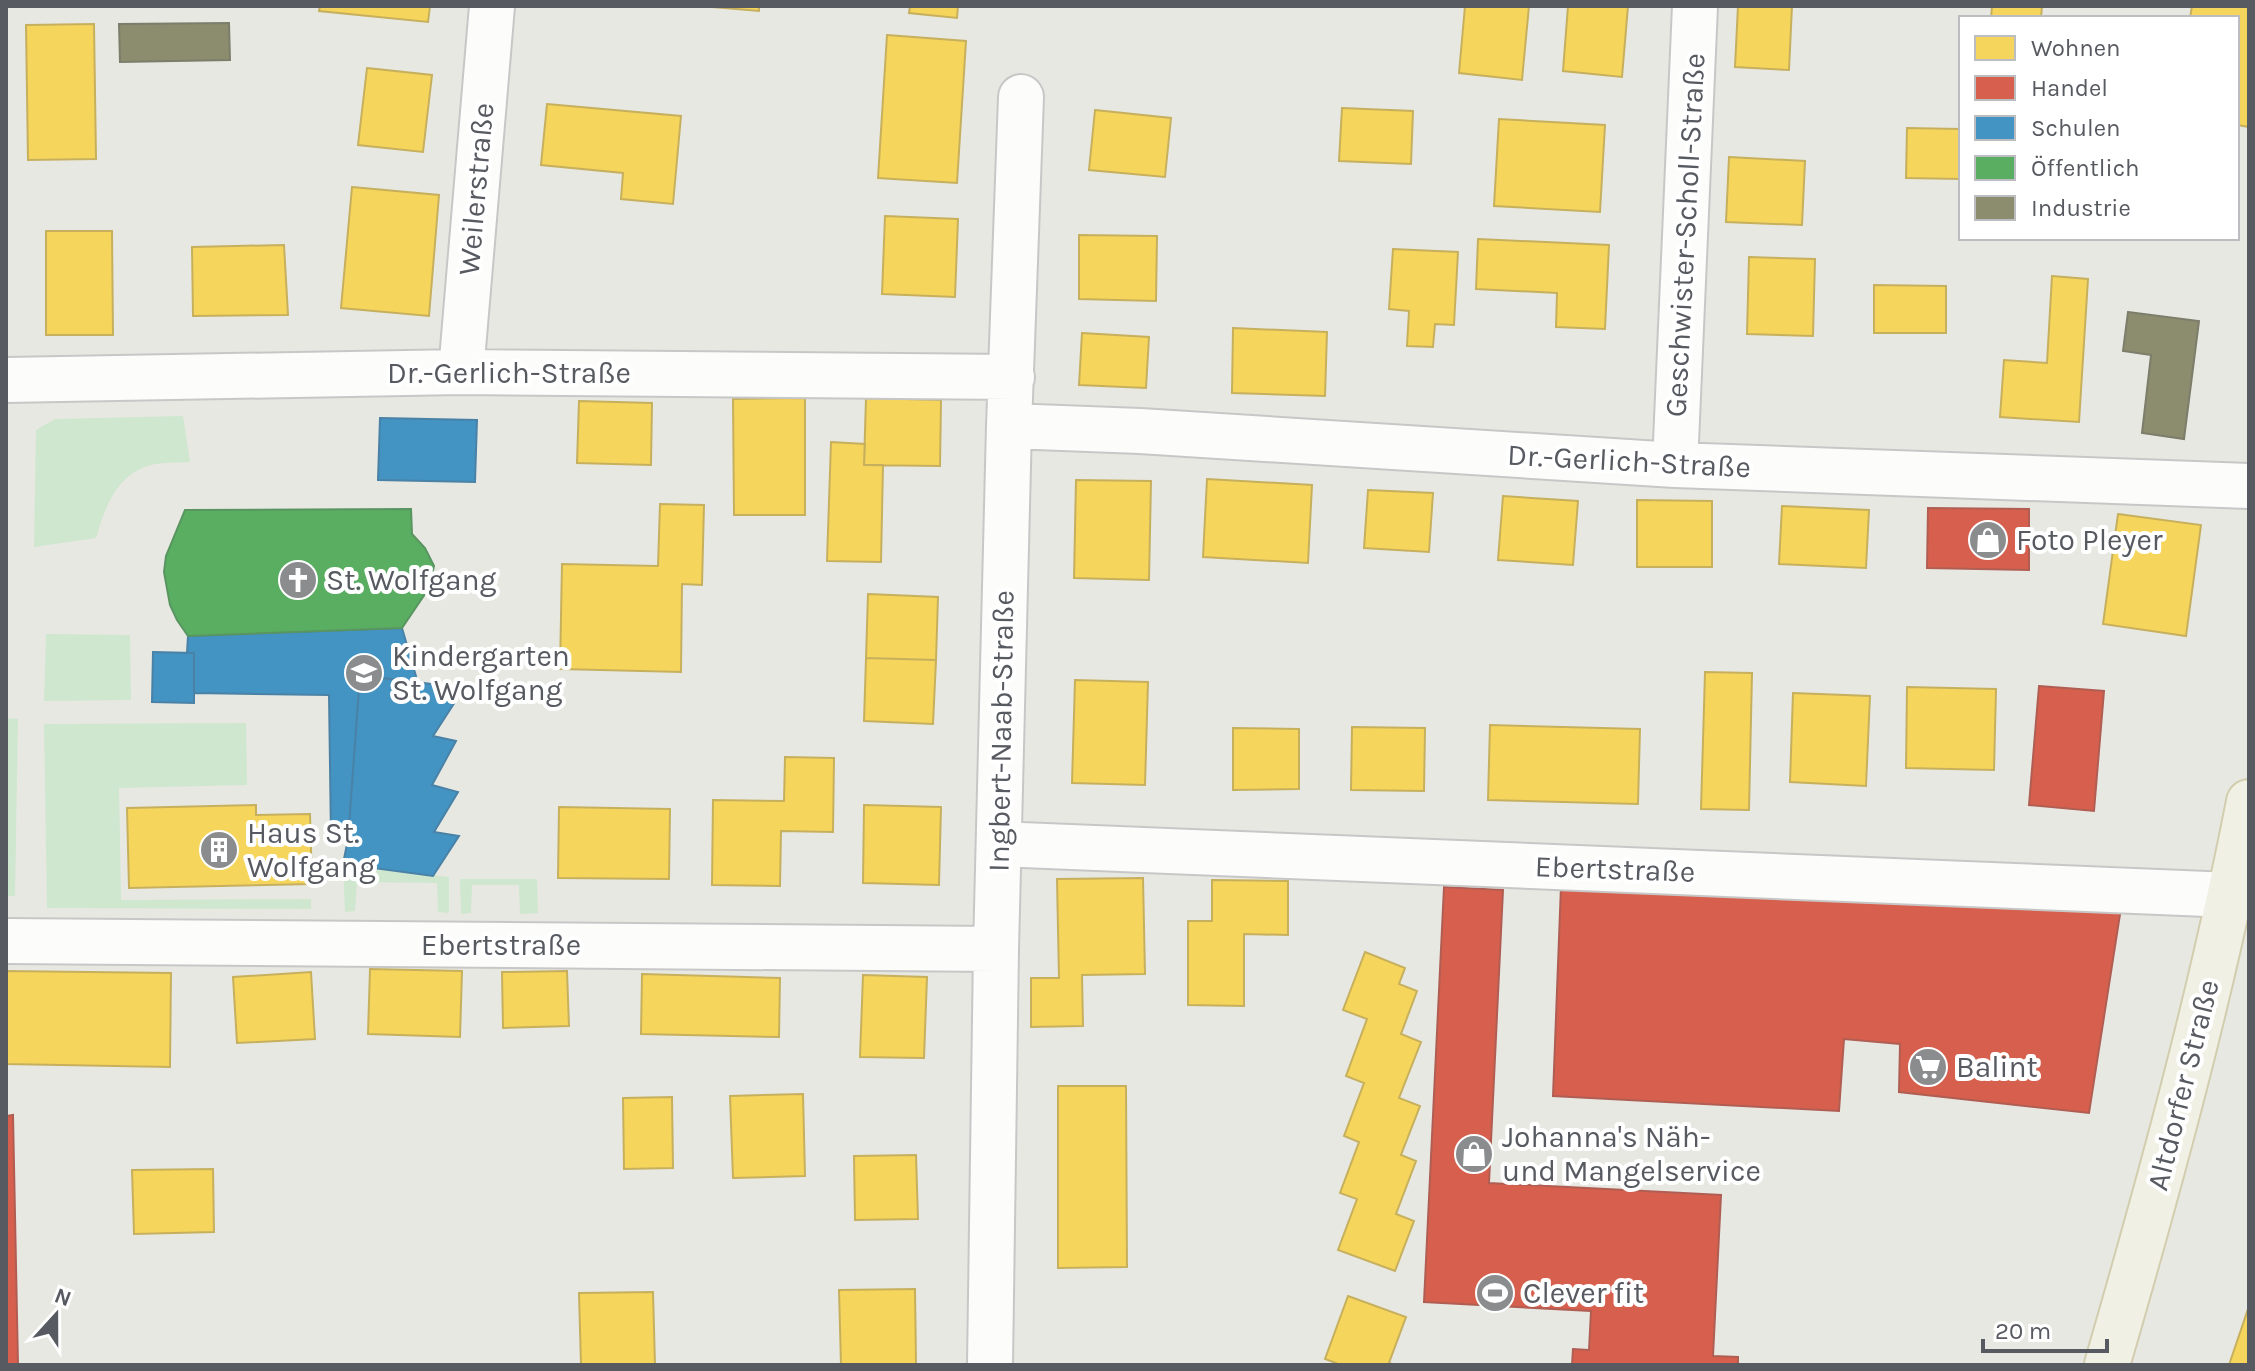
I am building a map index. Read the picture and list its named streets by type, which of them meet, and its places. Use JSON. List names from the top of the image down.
{
  "streets": {
    "main road": ["Altdorfer Straße"],
    "street": [
      "Weilerstraße",
      "Geschwister-Scholl-Straße",
      "Dr.-Gerlich-Straße",
      "Ingbert-Naab-Straße",
      "Ebertstraße"
    ]
  },
  "crossings": [
    ["Weilerstraße", "Dr.-Gerlich-Straße"],
    ["Geschwister-Scholl-Straße", "Dr.-Gerlich-Straße"],
    ["Dr.-Gerlich-Straße", "Ingbert-Naab-Straße"],
    ["Ingbert-Naab-Straße", "Ebertstraße"],
    ["Ebertstraße", "Altdorfer Straße"]
  ],
  "places": {
    "shop": ["Foto Pleyer", "Johanna's Näh- und Mangelservice"],
    "church": ["St. Wolfgang"],
    "school or university": ["Kindergarten St. Wolfgang"],
    "building": ["Haus St. Wolfgang"],
    "supermarket": ["Balint"],
    "sports": ["Clever fit"]
  },
  "legend": [
    "Wohnen",
    "Handel",
    "Schulen",
    "Öffentlich",
    "Industrie"
  ],
  "scale_bar": "20 m",
  "north": "top"
}
